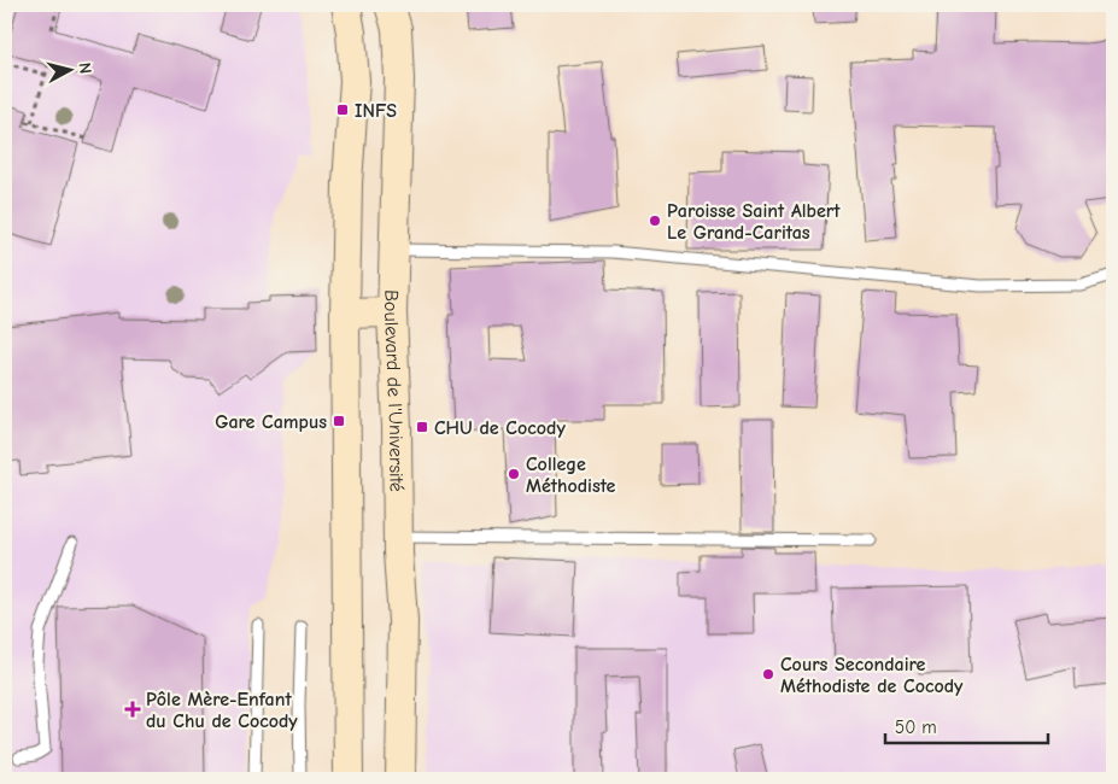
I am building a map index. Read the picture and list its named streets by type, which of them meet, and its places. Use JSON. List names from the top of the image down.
{
  "streets": {
    "street": ["Boulevard de l'Université"]
  },
  "places": {
    "transit": ["INFS", "Gare Campus", "CHU de Cocody"],
    "other": ["Paroisse Saint Albert Le Grand-Caritas", "College Méthodiste", "Cours Secondaire Méthodiste de Cocody"],
    "health": ["Pôle Mère-Enfant du Chu de Cocody"]
  },
  "scale_bar": "50 m",
  "north": "right"
}
